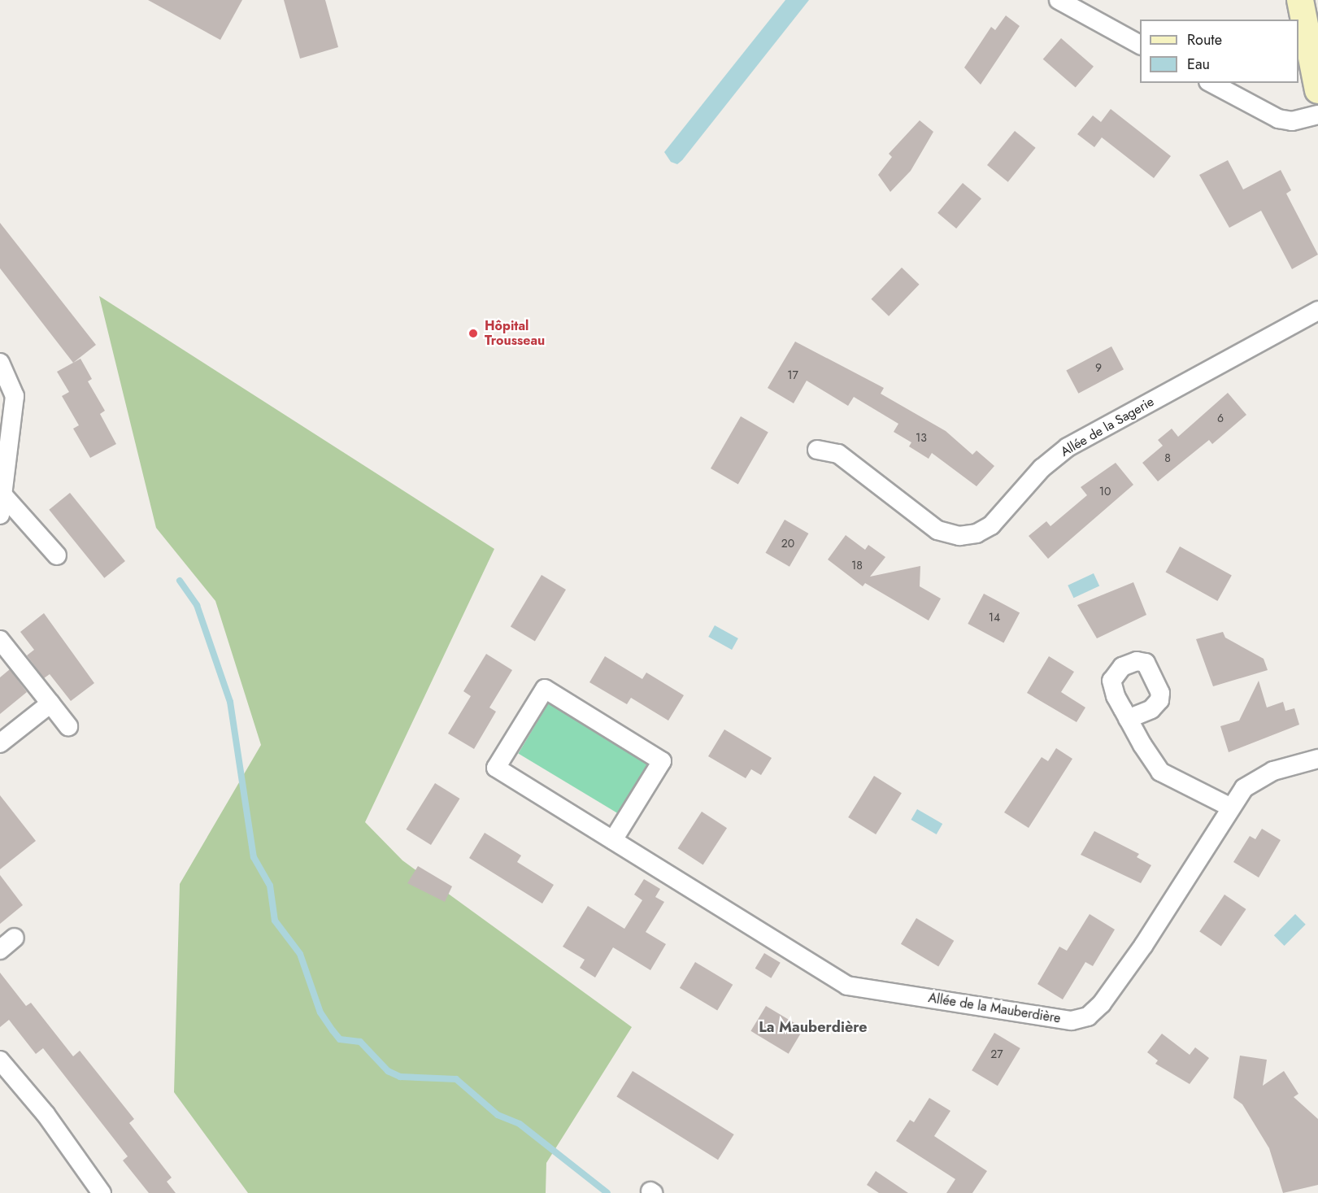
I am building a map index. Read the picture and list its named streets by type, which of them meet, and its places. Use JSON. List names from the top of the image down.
{
  "streets": {
    "street": ["Allée de la Sagerie", "Allée de la Mauberdière"]
  },
  "districts": ["La Mauberdière"],
  "places": ["Hôpital Trousseau"],
  "house_numbers": [
    "9",
    "17",
    "6",
    "13",
    "8",
    "10",
    "20",
    "18",
    "14",
    "27"
  ],
  "legend": ["Route", "Eau"]
}
